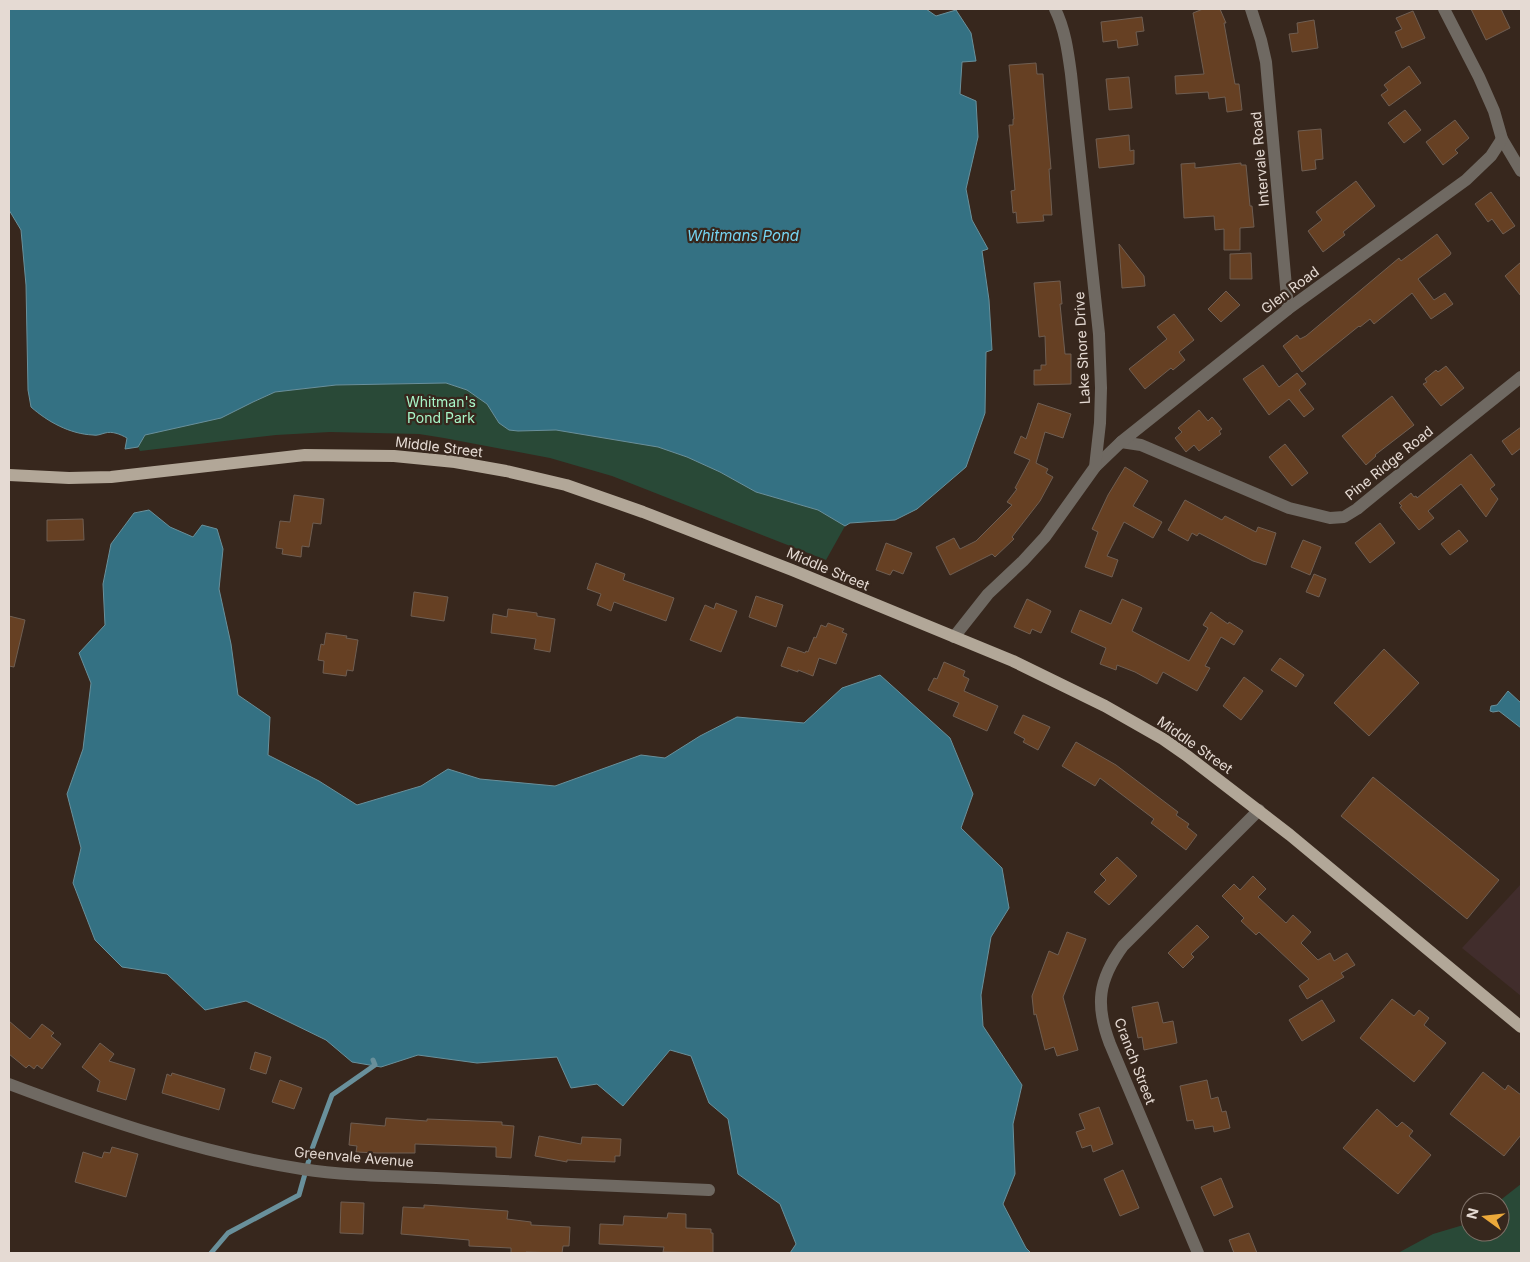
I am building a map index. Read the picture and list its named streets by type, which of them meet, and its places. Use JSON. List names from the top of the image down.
{
  "streets": {
    "main road": ["Middle Street"],
    "street": [
      "Intervale Road",
      "Glen Road",
      "Lake Shore Drive",
      "Pine Ridge Road",
      "Cranch Street",
      "Greenvale Avenue"
    ]
  },
  "crossings": [
    ["Intervale Road", "Glen Road"],
    ["Glen Road", "Lake Shore Drive"],
    ["Glen Road", "Pine Ridge Road"],
    ["Lake Shore Drive", "Middle Street"],
    ["Middle Street", "Cranch Street"]
  ],
  "water": ["Whitmans Pond"],
  "parks": ["Whitman's Pond Park"],
  "north": "left"
}
